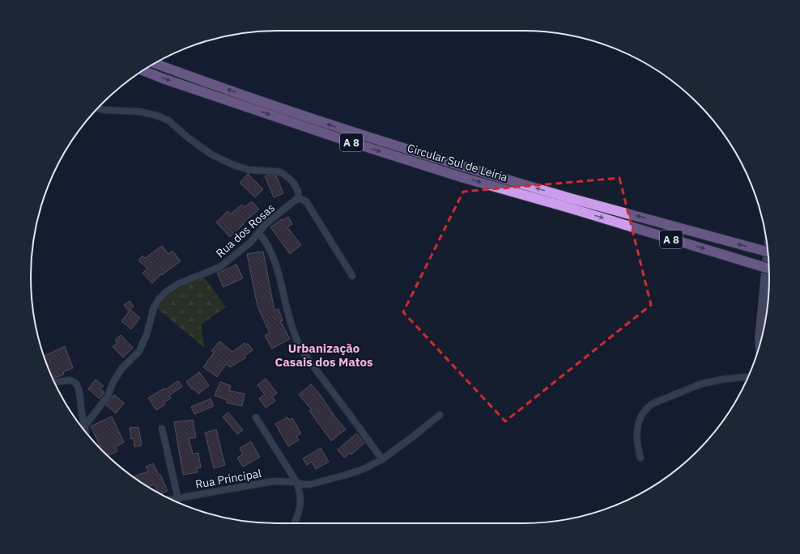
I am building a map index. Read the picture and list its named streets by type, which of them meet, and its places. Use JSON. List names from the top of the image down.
{
  "streets": {
    "highway": ["A 8", "Circular Sul de Leiria"],
    "street": ["Rua dos Rosas", "Rua Principal"]
  },
  "districts": ["Urbanização Casais dos Matos"]
}
